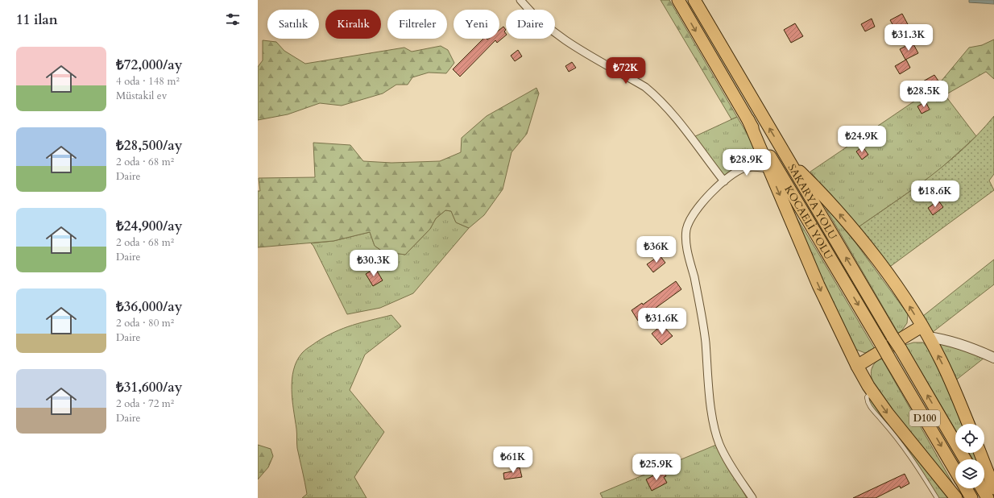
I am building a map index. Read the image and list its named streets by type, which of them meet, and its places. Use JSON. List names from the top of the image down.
{
  "streets": {
    "highway": ["SAKARYA YOLU", "KOCAELİ YOLU", "D100"]
  },
  "page": {
    "heading": "11 ilan",
    "chip": [
      "Satılık",
      "Kiralık",
      "Filtreler",
      "Yeni",
      "Daire"
    ],
    "price": [
      "₺31.3K",
      "₺72K",
      "₺28.5K",
      "₺24.9K",
      "₺28.9K",
      "₺18.6K",
      "₺36K",
      "₺30.3K",
      "₺31.6K",
      "₺61K",
      "₺25.9K"
    ],
    "list": [
      {
        "name": "₺72,000/ay",
        "note": "4 oda · 148 m² · Müstakil ev"
      },
      {
        "name": "₺28,500/ay",
        "note": "2 oda · 68 m² · Daire"
      },
      {
        "name": "₺24,900/ay",
        "note": "2 oda · 68 m² · Daire"
      },
      {
        "name": "₺36,000/ay",
        "note": "2 oda · 80 m² · Daire"
      },
      {
        "name": "₺31,600/ay",
        "note": "2 oda · 72 m² · Daire"
      }
    ]
  }
}
